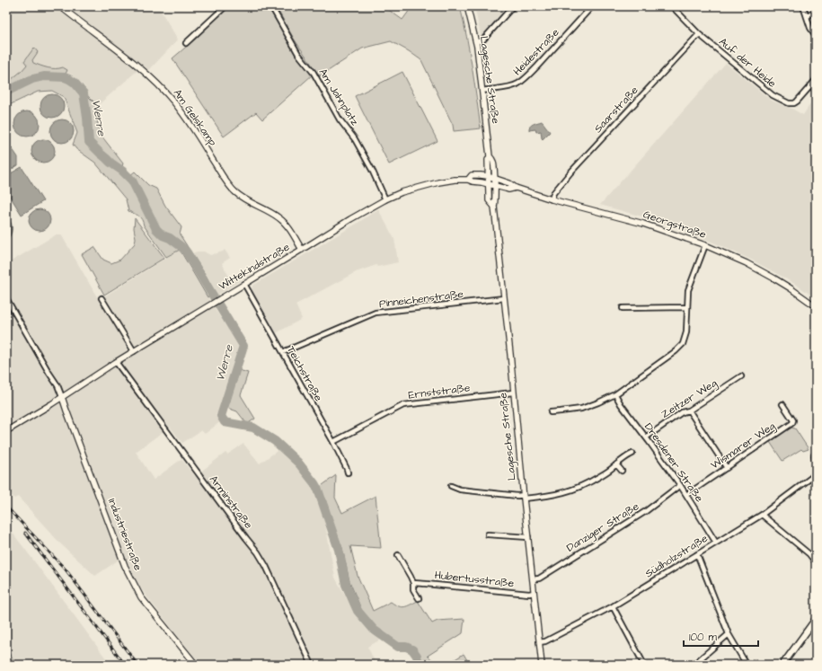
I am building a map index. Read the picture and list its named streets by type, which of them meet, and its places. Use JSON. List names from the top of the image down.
{
  "streets": {
    "street": [
      "Heidestraße",
      "Auf der Heide",
      "Lagesche Straße",
      "Am Jahnplatz",
      "Saarstraße",
      "Am Gelskamp",
      "Georgstraße",
      "Wittekindstraße",
      "Pinneichenstraße",
      "Teichstraße",
      "Ernststraße",
      "Zeitzer Weg",
      "Wismarer Weg",
      "Dresdener Straße",
      "Arminstraße",
      "Danziger Straße",
      "Industriestraße",
      "Südholzstraße",
      "Hubertusstraße"
    ]
  },
  "crossings": [
    ["Heidestraße", "Lagesche Straße"],
    ["Auf der Heide", "Saarstraße"],
    ["Lagesche Straße", "Georgstraße"],
    ["Lagesche Straße", "Wittekindstraße"],
    ["Lagesche Straße", "Pinneichenstraße"],
    ["Lagesche Straße", "Ernststraße"],
    ["Lagesche Straße", "Danziger Straße"],
    ["Lagesche Straße", "Südholzstraße"],
    ["Lagesche Straße", "Hubertusstraße"],
    ["Am Jahnplatz", "Wittekindstraße"],
    ["Saarstraße", "Georgstraße"],
    ["Am Gelskamp", "Wittekindstraße"],
    ["Georgstraße", "Wittekindstraße"],
    ["Wittekindstraße", "Teichstraße"],
    ["Wittekindstraße", "Arminstraße"],
    ["Wittekindstraße", "Industriestraße"],
    ["Pinneichenstraße", "Teichstraße"],
    ["Teichstraße", "Ernststraße"],
    ["Zeitzer Weg", "Dresdener Straße"],
    ["Wismarer Weg", "Dresdener Straße"],
    ["Dresdener Straße", "Danziger Straße"],
    ["Dresdener Straße", "Südholzstraße"]
  ],
  "water": ["Werre"],
  "scale_bar": "100 m"
}
